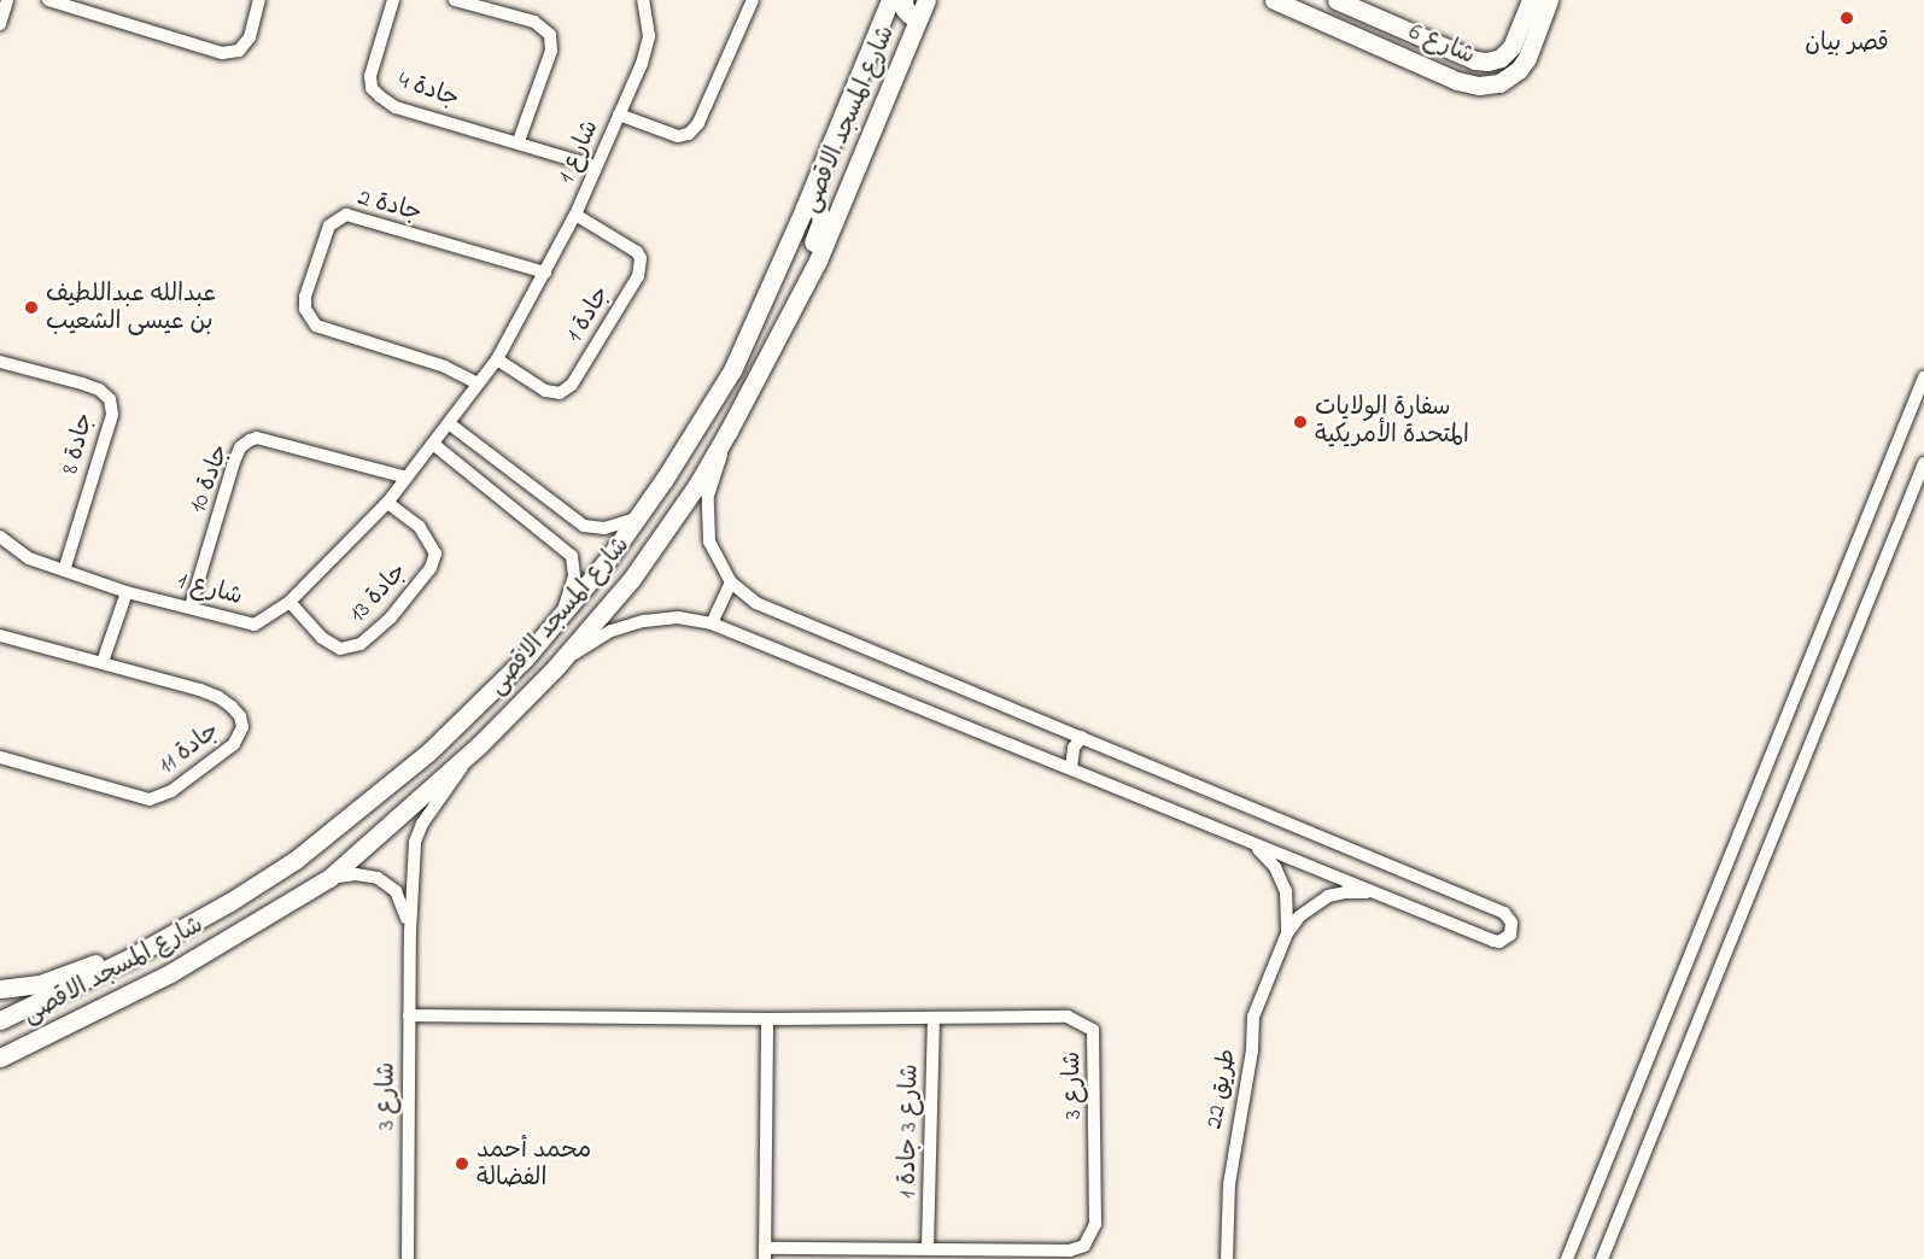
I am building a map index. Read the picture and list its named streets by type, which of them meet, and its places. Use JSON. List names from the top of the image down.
{
  "streets": {
    "main road": ["شارع 6", "شارع المسجد الاقصى"],
    "street": [
      "جادة 4",
      "شارع 1",
      "جادة 2",
      "جادة 1",
      "جادة 8",
      "جادة 10",
      "جادة 13",
      "جادة 11",
      "شارع 3",
      "طريق 22",
      "شارع 3 جادة 1"
    ]
  },
  "crossings": [
    ["جادة 4", "شارع 1"],
    ["شارع المسجد الاقصى", "شارع 3"],
    ["شارع 1", "جادة 2"],
    ["شارع 1", "جادة 1"],
    ["شارع 1", "جادة 8"],
    ["شارع 1", "جادة 10"],
    ["شارع 1", "جادة 13"],
    ["شارع 3", "شارع 3 جادة 1"]
  ],
  "places": [
    "قصر بيان",
    "عبدالله عبداللطيف بن عيسى الشعيب",
    "سفارة الولايات المتحدة الأمريكية",
    "محمد أحمد الفضالة"
  ]
}
